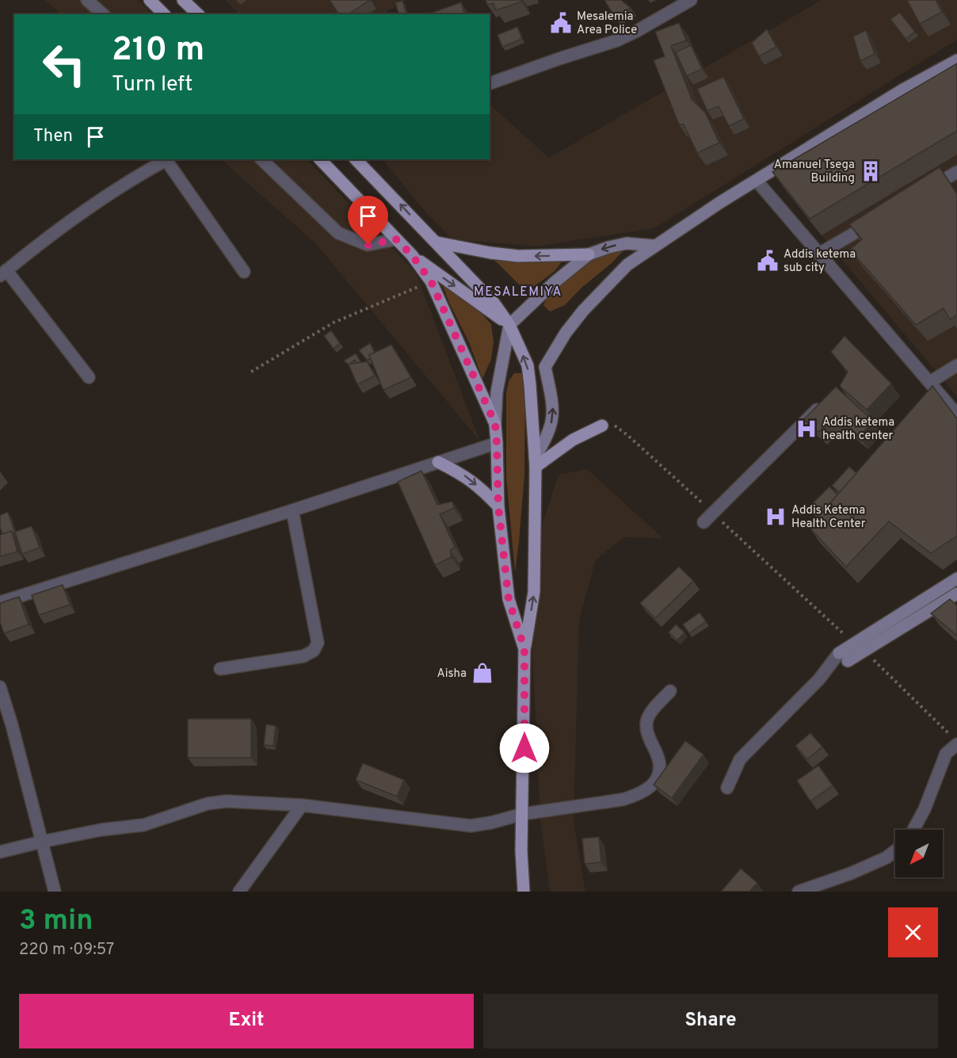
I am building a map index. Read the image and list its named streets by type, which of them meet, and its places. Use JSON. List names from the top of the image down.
{
  "districts": ["MESALEMIYA"],
  "places": {
    "public building": ["Mesalemia Area Police", "Addis ketema sub city"],
    "building": ["Amanuel Tsega Building"],
    "hospital": ["Addis ketema health center", "Addis Ketema Health Center"],
    "shop": ["Aisha"]
  },
  "north": "bottom left",
  "page": {
    "turn": ["210 m", "Turn left"],
    "then": "Then",
    "heading": ["3 min", "220 m · 09:57"],
    "buttons": ["Exit", "Share"]
  }
}
